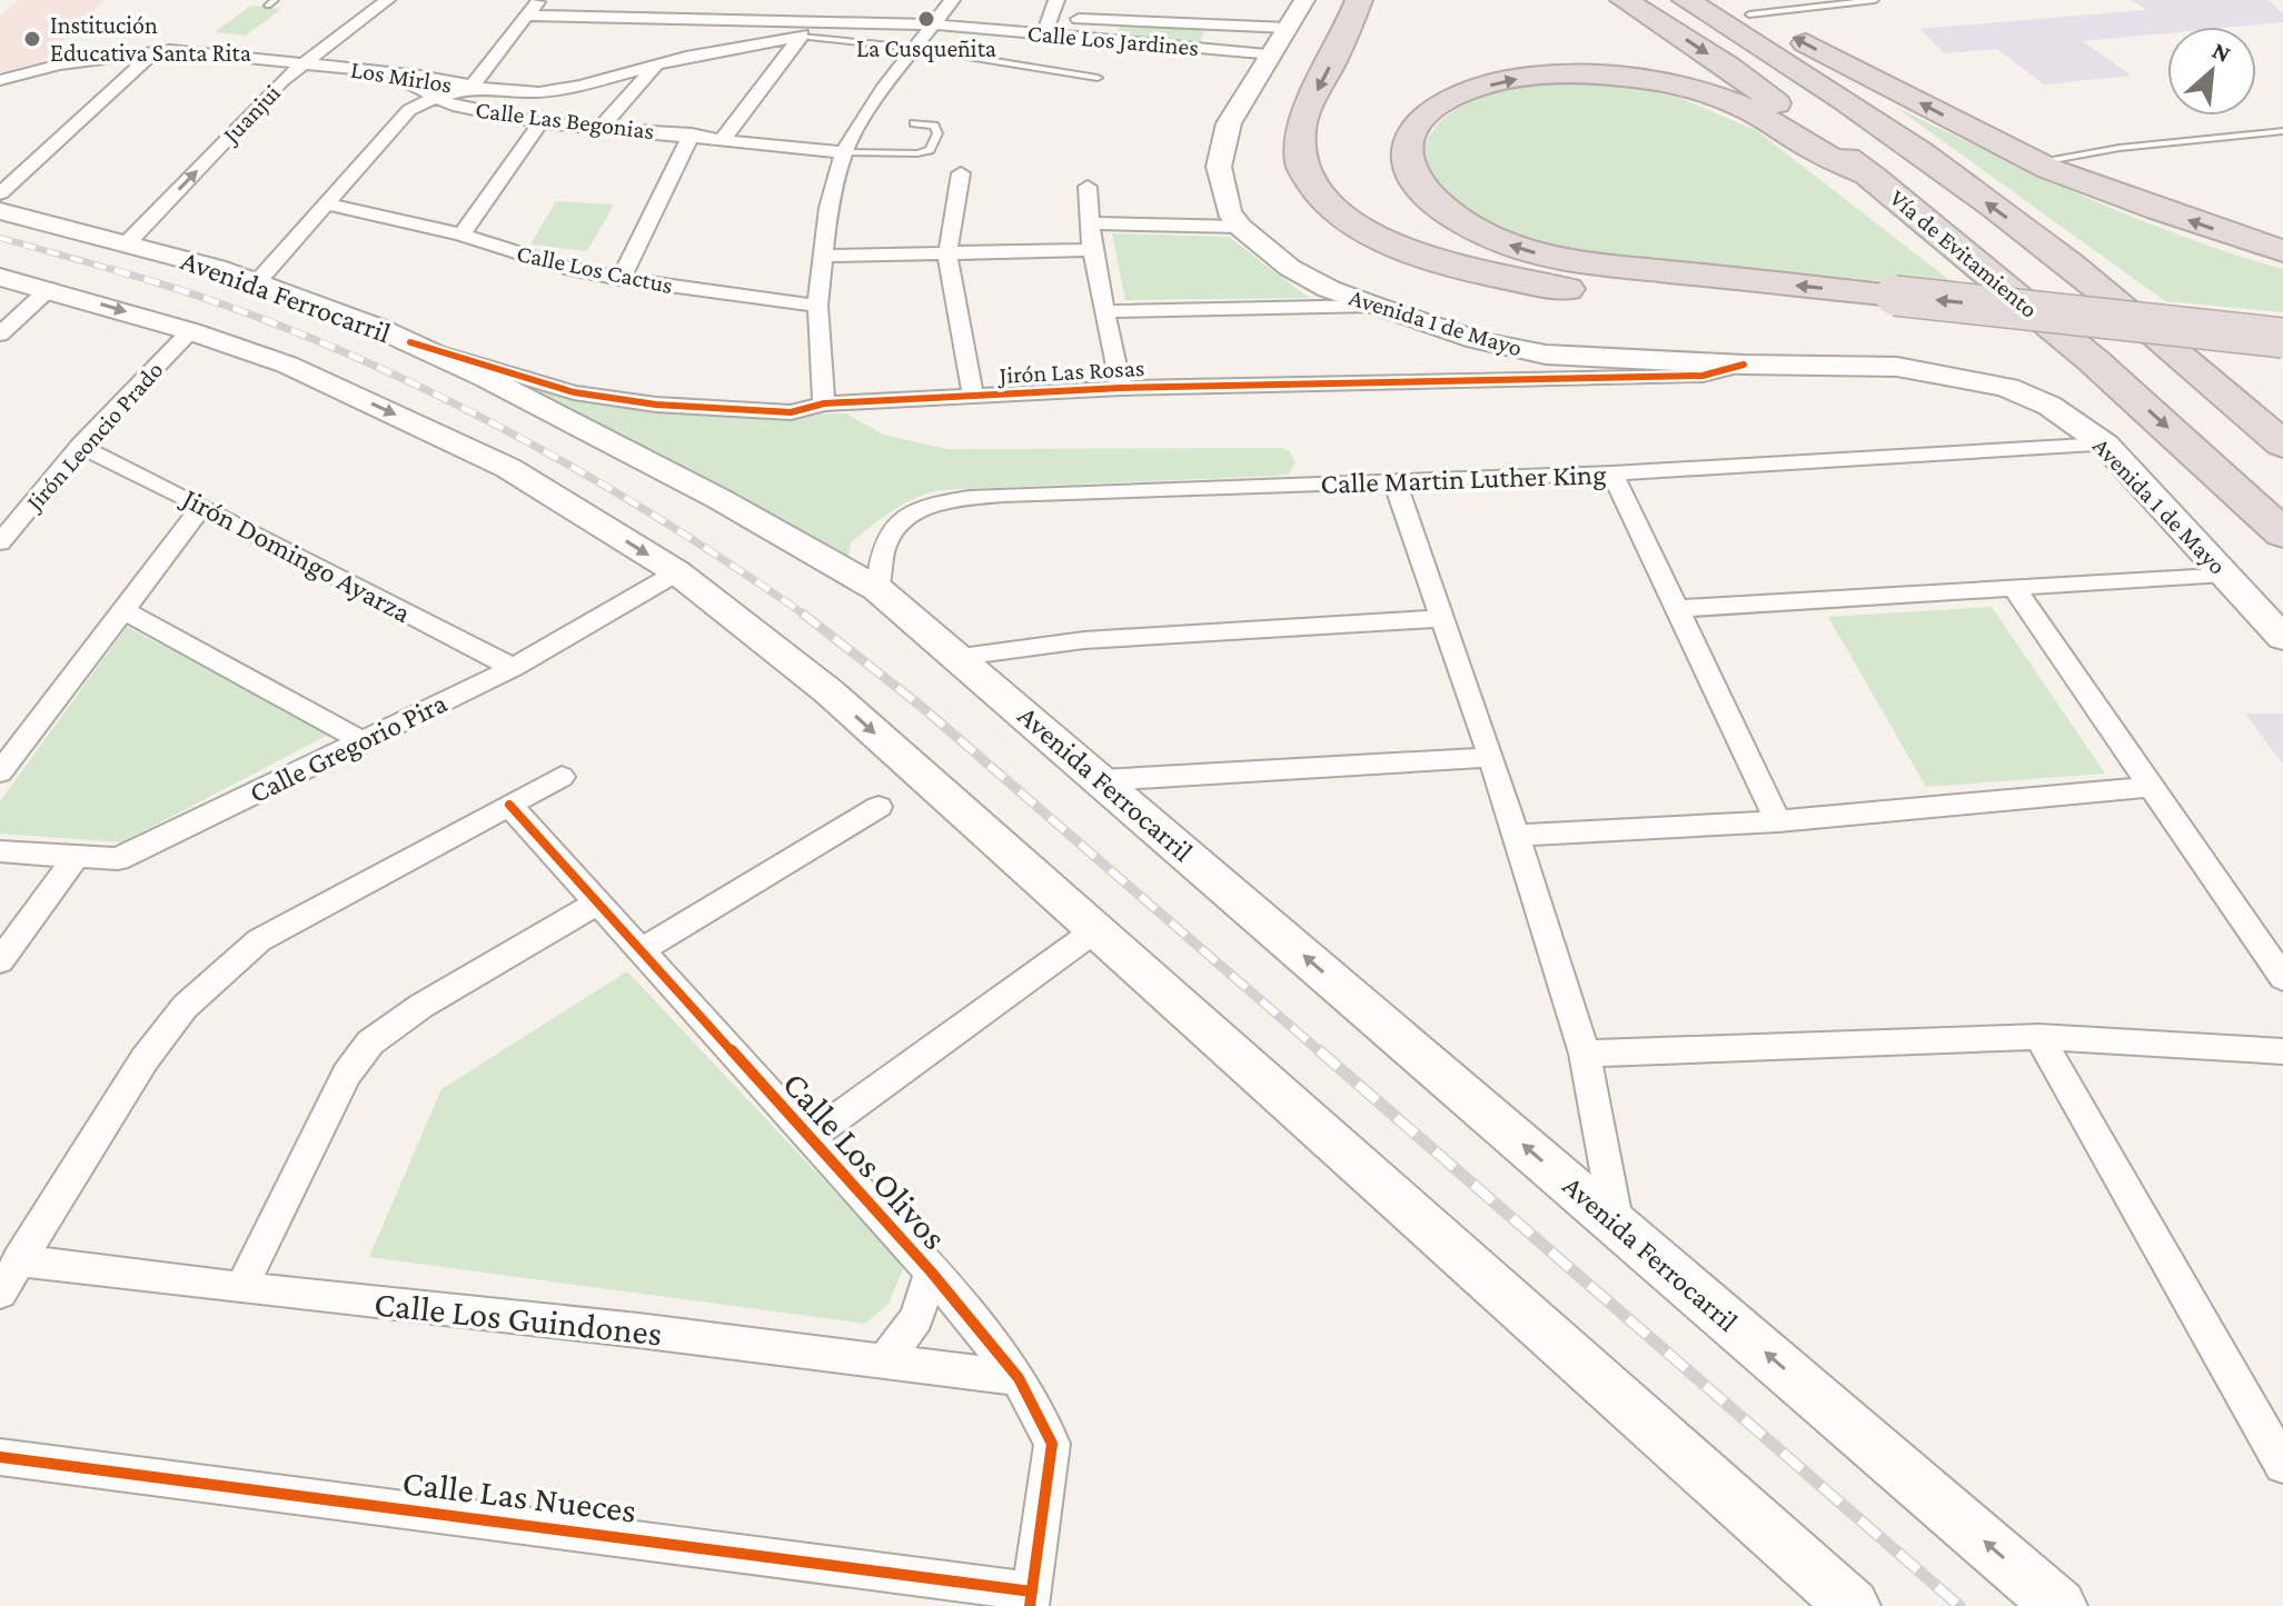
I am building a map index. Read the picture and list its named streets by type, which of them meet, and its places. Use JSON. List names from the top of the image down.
{
  "streets": {
    "highway": ["Vía de Evitamiento"],
    "main road": ["Avenida Ferrocarril", "Avenida 1 de Mayo"],
    "street": [
      "Calle Los Jardines",
      "Los Mirlos",
      "Juanjui",
      "Calle Las Begonias",
      "Calle Los Cactus",
      "Jirón Las Rosas",
      "Jirón Leoncio Prado",
      "Calle Martin Luther King",
      "Jirón Domingo Ayarza",
      "Calle Gregorio Pira",
      "Calle Los Olivos",
      "Calle Los Guindones",
      "Calle Las Nueces"
    ]
  },
  "crossings": [
    ["Calle Los Jardines", "Avenida 1 de Mayo"],
    ["Los Mirlos", "Juanjui"],
    ["Juanjui", "Calle Las Begonias"],
    ["Juanjui", "Avenida Ferrocarril"],
    ["Avenida Ferrocarril", "Jirón Las Rosas"],
    ["Avenida Ferrocarril", "Calle Martin Luther King"],
    ["Avenida 1 de Mayo", "Jirón Las Rosas"],
    ["Avenida 1 de Mayo", "Calle Martin Luther King"],
    ["Jirón Leoncio Prado", "Jirón Domingo Ayarza"],
    ["Jirón Domingo Ayarza", "Calle Gregorio Pira"],
    ["Calle Los Olivos", "Calle Los Guindones"],
    ["Calle Los Olivos", "Calle Las Nueces"]
  ],
  "places": ["La Cusqueñita", "Institución Educativa Santa Rita"],
  "north": "top right"
}
